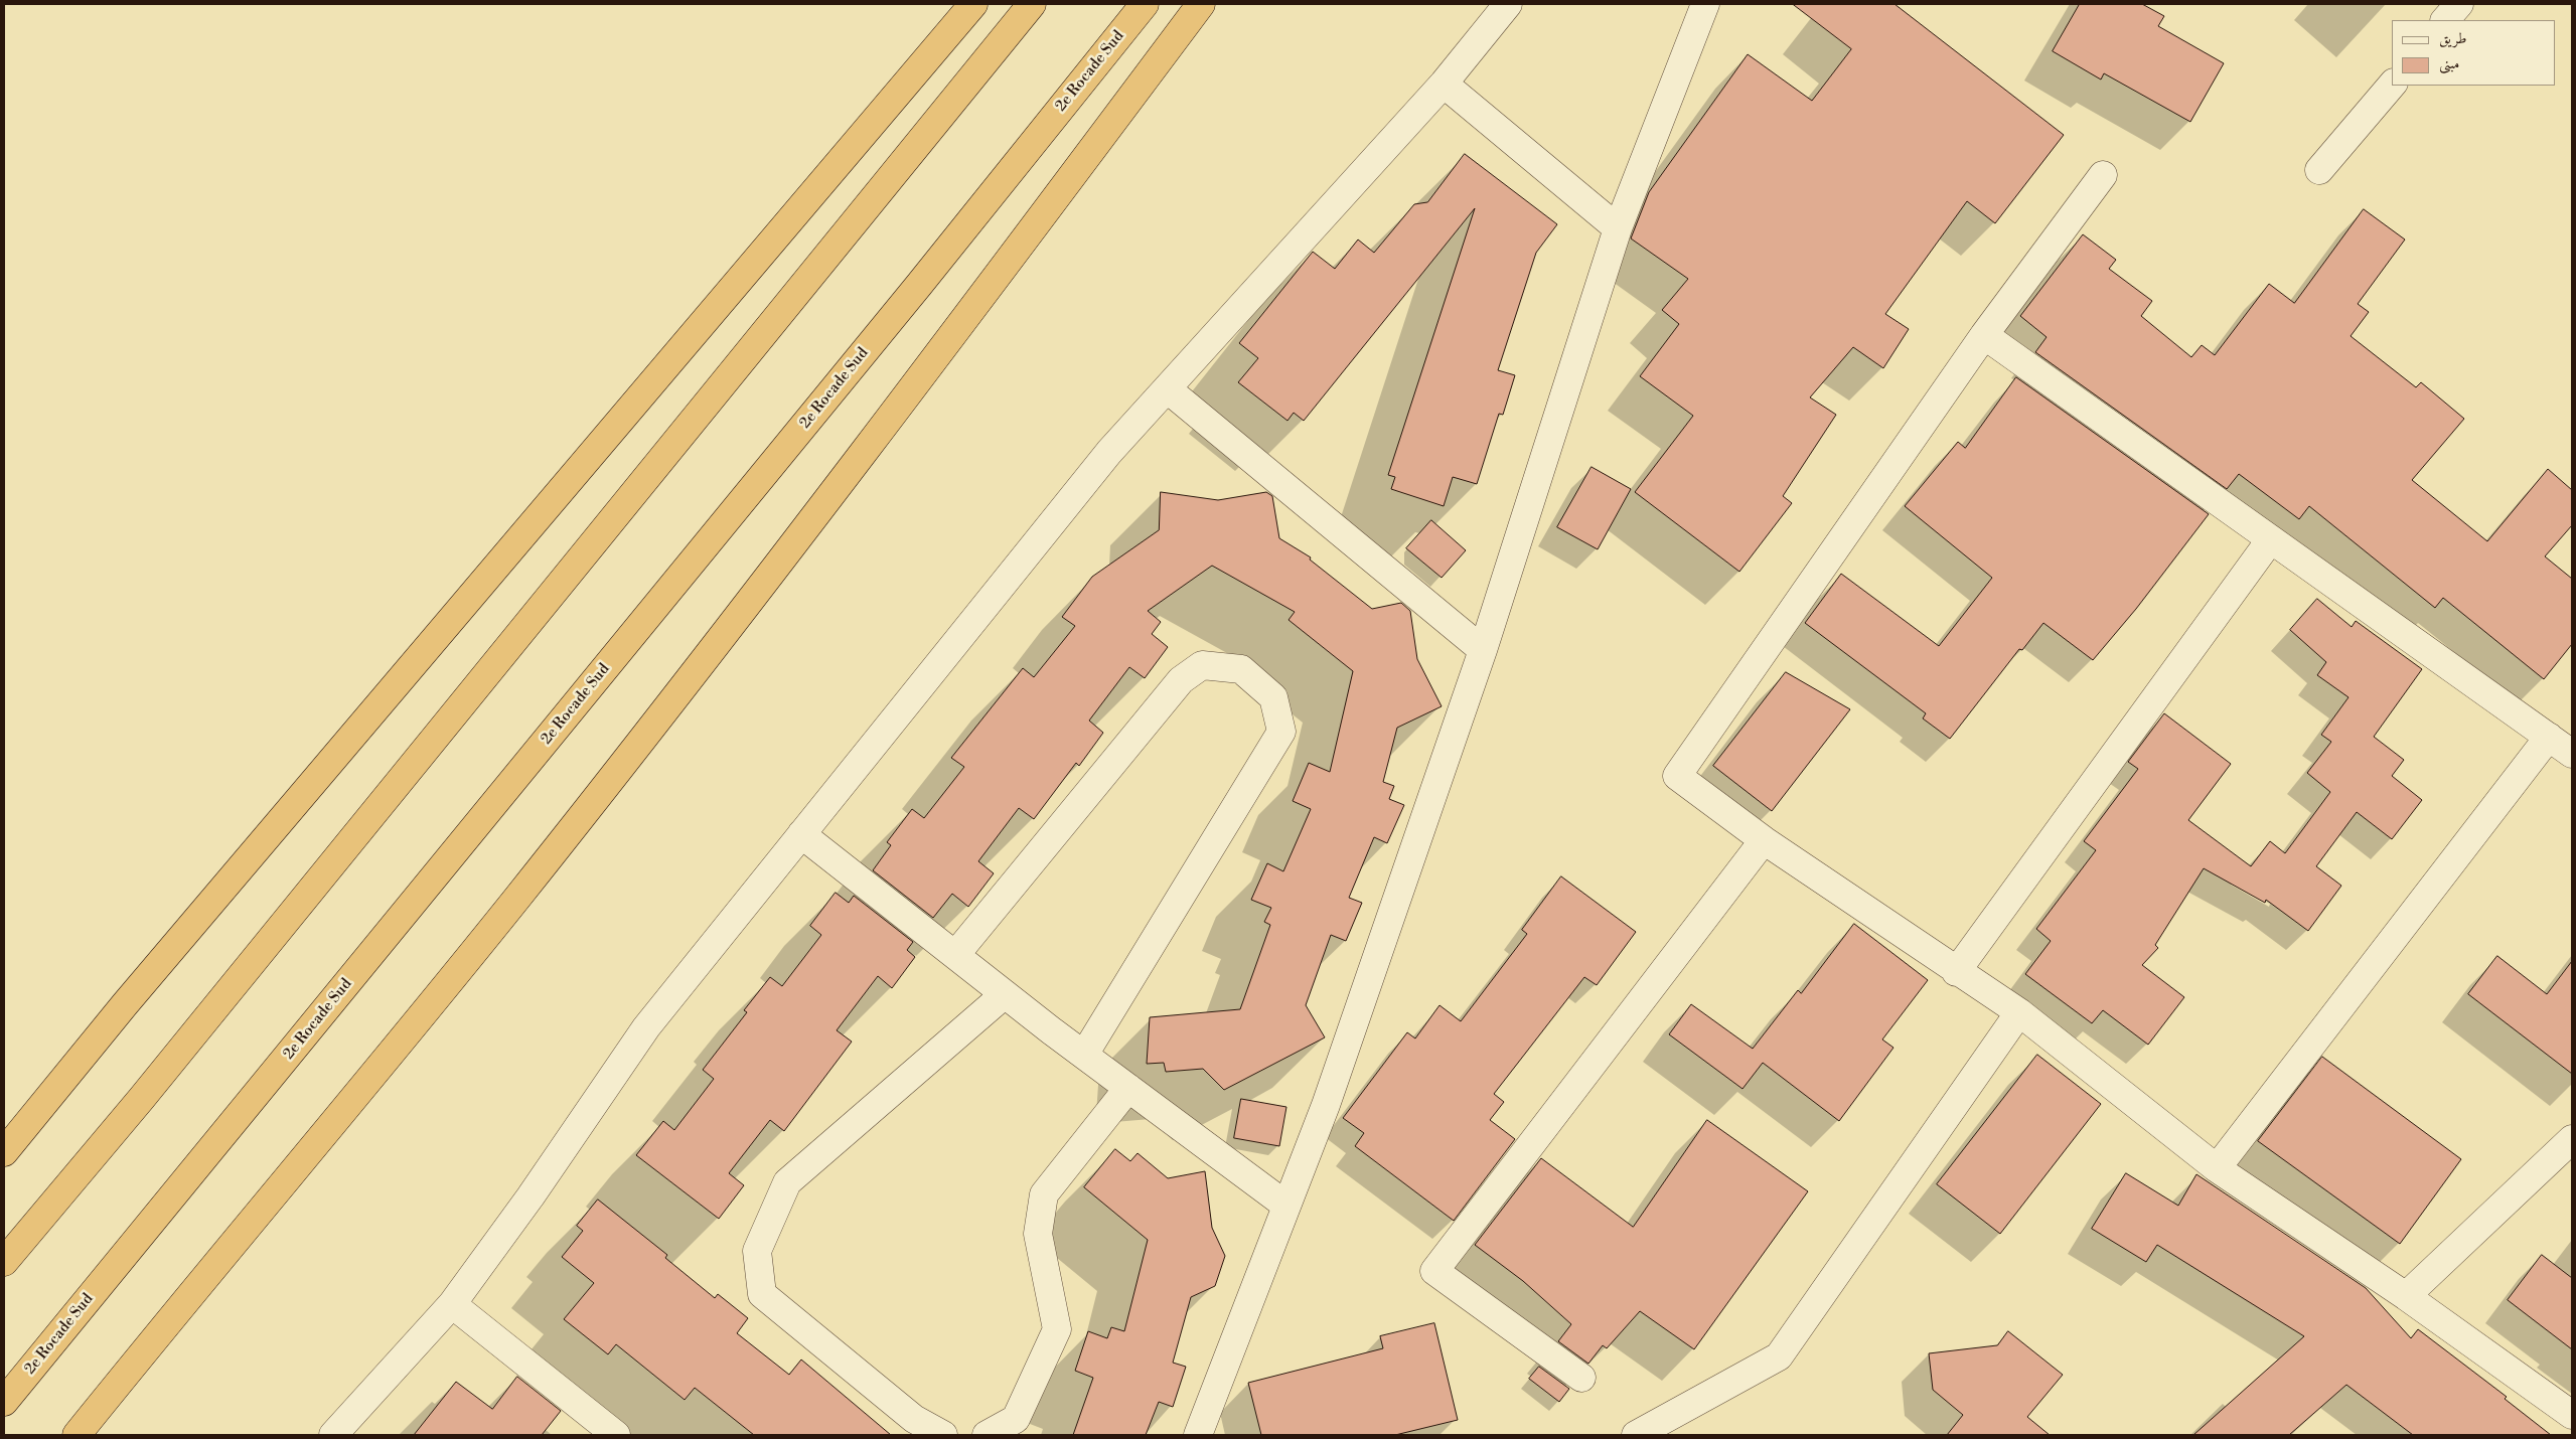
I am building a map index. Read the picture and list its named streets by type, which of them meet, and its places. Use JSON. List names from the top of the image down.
{
  "streets": {
    "highway": ["2e Rocade Sud"]
  },
  "legend": ["طريق", "مبنى"]
}
